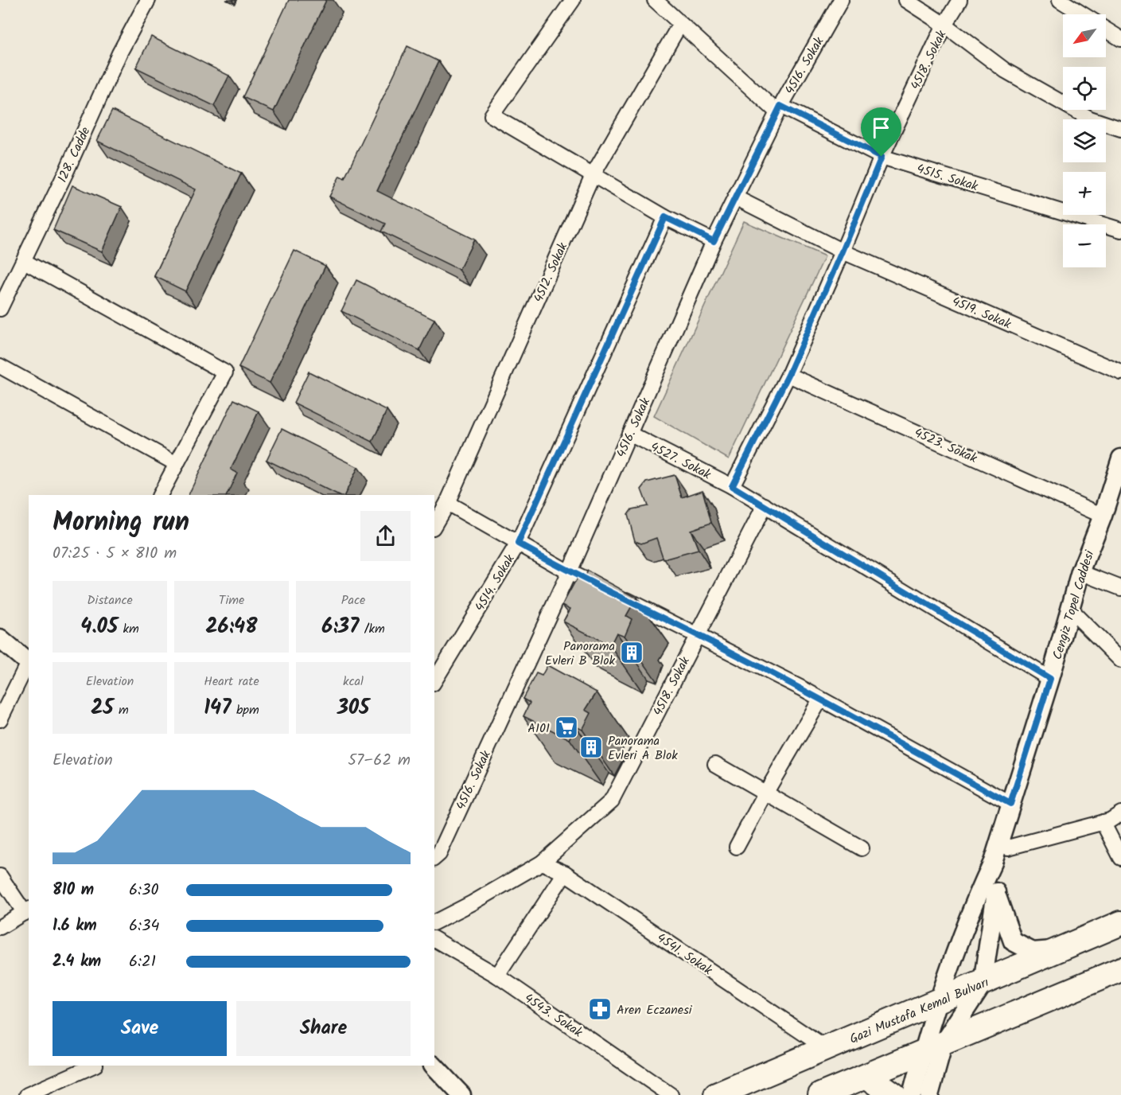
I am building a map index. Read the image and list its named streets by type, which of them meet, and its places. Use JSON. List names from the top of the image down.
{
  "streets": {
    "highway": ["Gazi Mustafa Kemal Bulvarı"],
    "street": [
      "4518. Sokak",
      "4516. Sokak",
      "128. Cadde",
      "4515. Sokak",
      "4512. Sokak",
      "4519. Sokak",
      "4523. Sokak",
      "4527. Sokak",
      "4514. Sokak",
      "Cengiz Topel Caddesi",
      "4541. Sokak",
      "4543. Sokak"
    ]
  },
  "crossings": [
    ["4518. Sokak", "4515. Sokak"],
    ["4518. Sokak", "4519. Sokak"],
    ["4518. Sokak", "4523. Sokak"],
    ["4518. Sokak", "4527. Sokak"],
    ["4518. Sokak", "4541. Sokak"],
    ["4516. Sokak", "4515. Sokak"],
    ["4516. Sokak", "4519. Sokak"],
    ["4516. Sokak", "4527. Sokak"],
    ["4515. Sokak", "4512. Sokak"],
    ["4523. Sokak", "Cengiz Topel Caddesi"],
    ["4527. Sokak", "Cengiz Topel Caddesi"],
    ["Cengiz Topel Caddesi", "Gazi Mustafa Kemal Bulvarı"],
    ["4541. Sokak", "Gazi Mustafa Kemal Bulvarı"]
  ],
  "places": {
    "building": ["Panorama Evleri B Blok", "Panorama Evleri A Blok"],
    "supermarket": ["A101"],
    "pharmacy": ["Aren Eczanesi"]
  },
  "north": "bottom left",
  "page": {
    "map_buttons": ["+", "−"],
    "heading": ["Morning run", "07:25 · 5 × 810 m"],
    "stats": [
      ["Distance", "4.05 km"],
      ["Time", "26:48"],
      ["Pace", "6:37 /km"],
      ["Elevation", "25 m"],
      ["Heart rate", "147 bpm"],
      ["kcal", "305"]
    ],
    "chart": ["Elevation", "57–62 m"],
    "list": [
      {
        "name": "810 m",
        "note": "6:30"
      },
      {
        "name": "1.6 km",
        "note": "6:34"
      },
      {
        "name": "2.4 km",
        "note": "6:21"
      }
    ],
    "buttons": ["Save", "Share"]
  }
}
